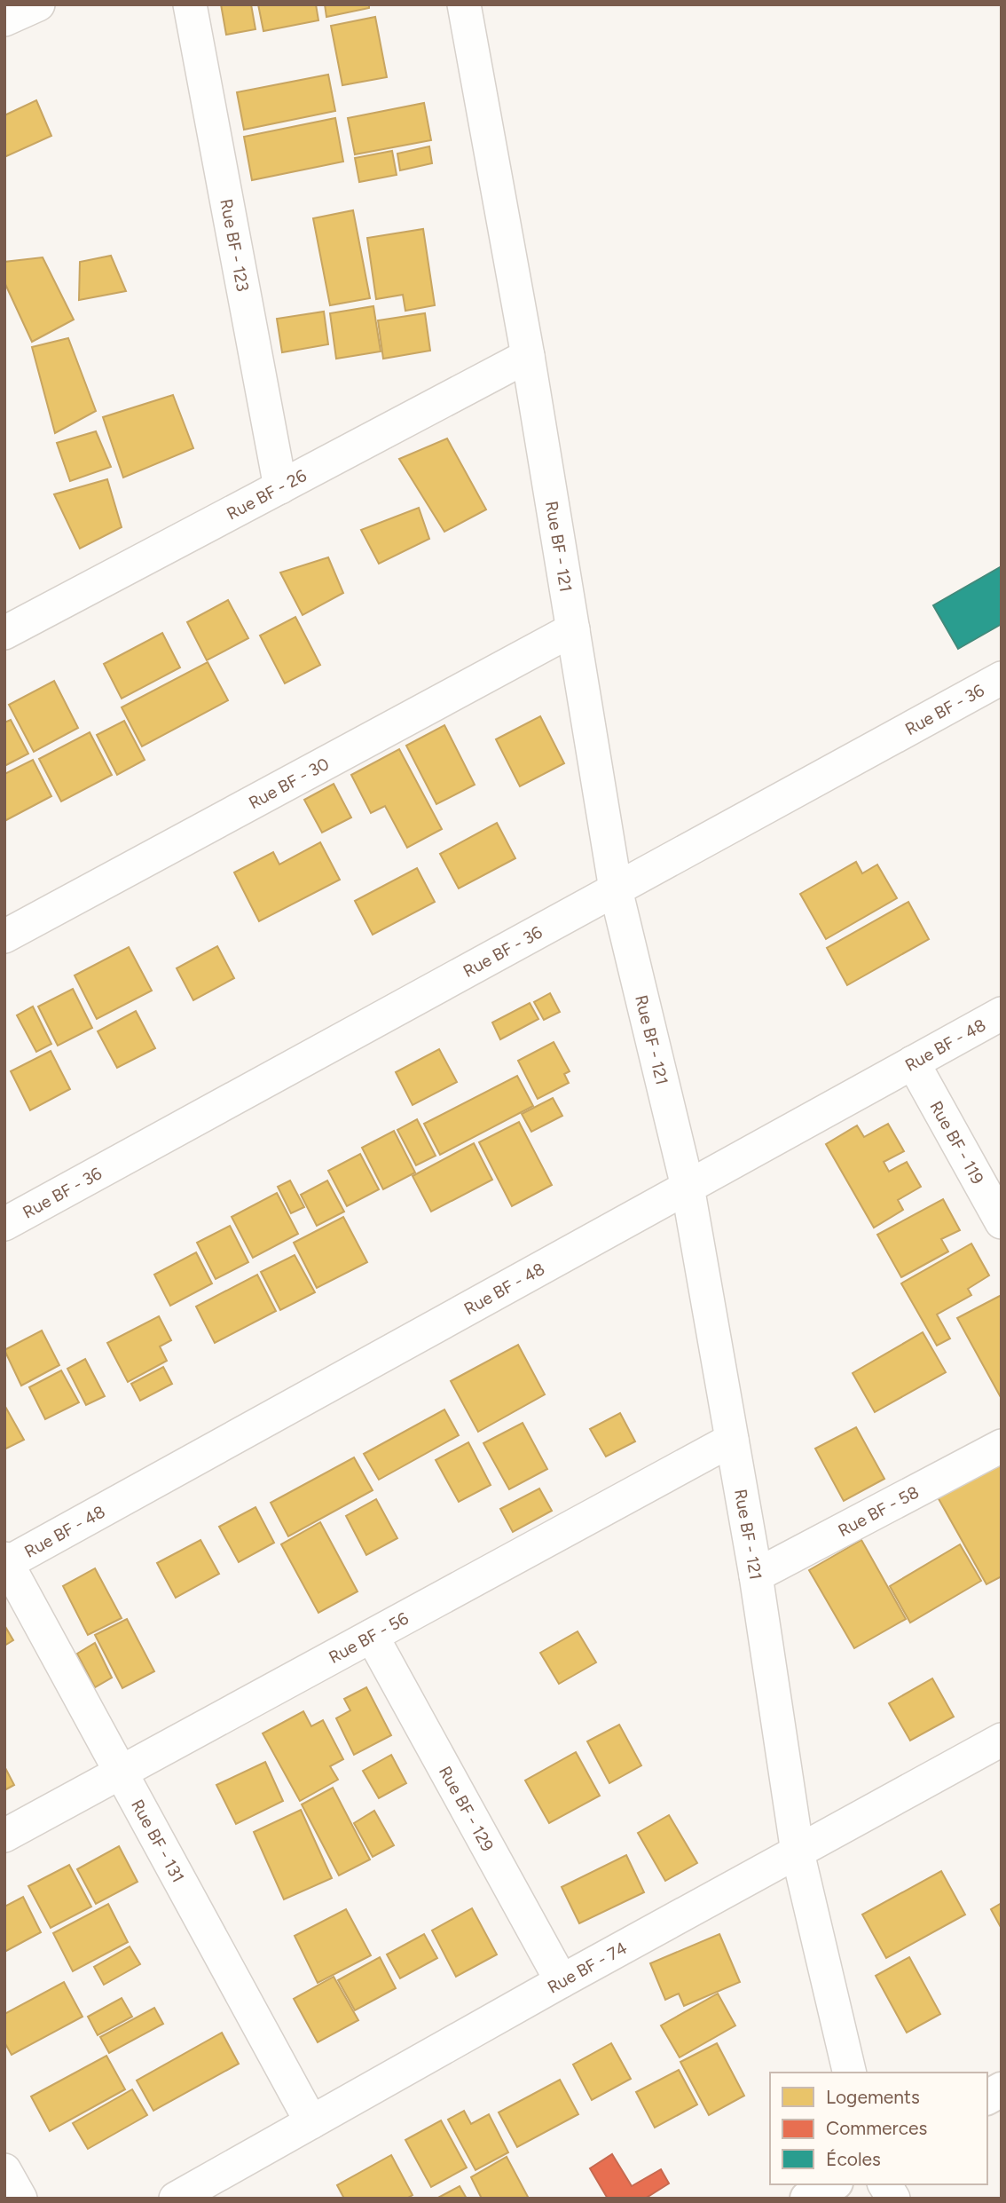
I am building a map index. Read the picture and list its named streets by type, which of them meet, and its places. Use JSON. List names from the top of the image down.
{
  "streets": {
    "street": [
      "Rue BF - 123",
      "Rue BF - 26",
      "Rue BF - 121",
      "Rue BF - 36",
      "Rue BF - 30",
      "Rue BF - 48",
      "Rue BF - 119",
      "Rue BF - 58",
      "Rue BF - 56",
      "Rue BF - 129",
      "Rue BF - 131",
      "Rue BF - 74"
    ]
  },
  "crossings": [
    ["Rue BF - 123", "Rue BF - 26"],
    ["Rue BF - 26", "Rue BF - 121"],
    ["Rue BF - 121", "Rue BF - 36"],
    ["Rue BF - 121", "Rue BF - 30"],
    ["Rue BF - 121", "Rue BF - 48"],
    ["Rue BF - 121", "Rue BF - 58"],
    ["Rue BF - 121", "Rue BF - 56"],
    ["Rue BF - 121", "Rue BF - 74"],
    ["Rue BF - 48", "Rue BF - 119"],
    ["Rue BF - 48", "Rue BF - 131"],
    ["Rue BF - 56", "Rue BF - 129"],
    ["Rue BF - 56", "Rue BF - 131"],
    ["Rue BF - 129", "Rue BF - 74"],
    ["Rue BF - 131", "Rue BF - 74"]
  ],
  "legend": ["Logements", "Commerces", "Écoles"]
}
